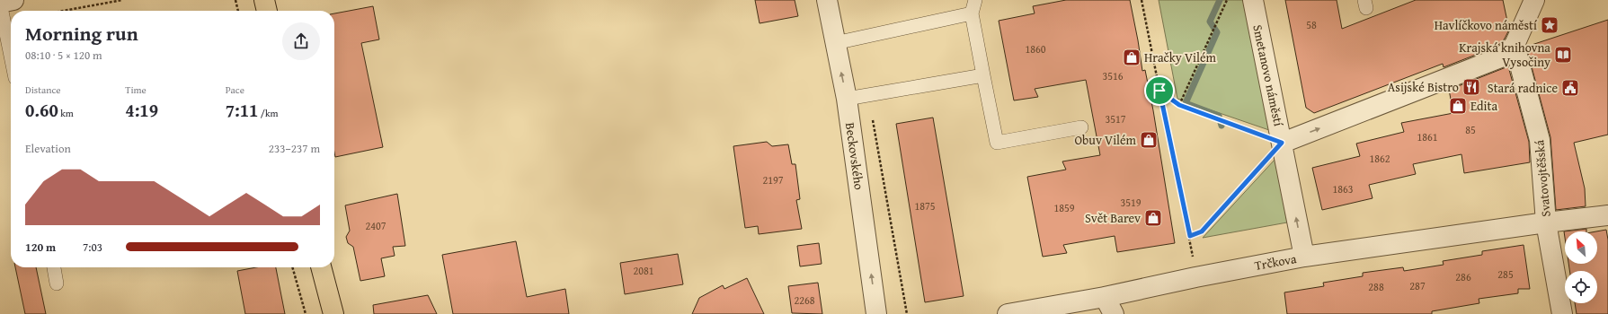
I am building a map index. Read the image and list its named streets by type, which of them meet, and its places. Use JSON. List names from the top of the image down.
{
  "streets": {
    "street": [
      "Smetanovo náměstí",
      "Beckovského",
      "Svatovojtěšská",
      "Trčkova"
    ]
  },
  "crossings": [
    ["Smetanovo náměstí", "Trčkova"],
    ["Svatovojtěšská", "Trčkova"]
  ],
  "one_way": ["Smetanovo náměstí", "Beckovského"],
  "places": {
    "place": ["Havlíčkovo náměstí"],
    "library": ["Krajská knihovna Vysočiny"],
    "shop": [
      "Hračky Vilém",
      "Edita",
      "Obuv Vilém",
      "Svět Barev"
    ],
    "restaurant": ["Asijské Bistro"],
    "public building": ["Stará radnice"]
  },
  "house_numbers": [
    "58",
    "1860",
    "3516",
    "3517",
    "85",
    "1861",
    "1862",
    "2197",
    "1863",
    "3519",
    "1875",
    "1859",
    "2407",
    "2081",
    "285",
    "286",
    "287",
    "288",
    "2268"
  ],
  "north": "top left",
  "page": {
    "heading": ["Morning run", "08:10 · 5 × 120 m"],
    "stats": [
      ["Distance", "0.60 km"],
      ["Time", "4:19"],
      ["Pace", "7:11 /km"]
    ],
    "chart": ["Elevation", "233–237 m"],
    "list": [
      {
        "name": "120 m",
        "note": "7:03"
      }
    ]
  }
}
